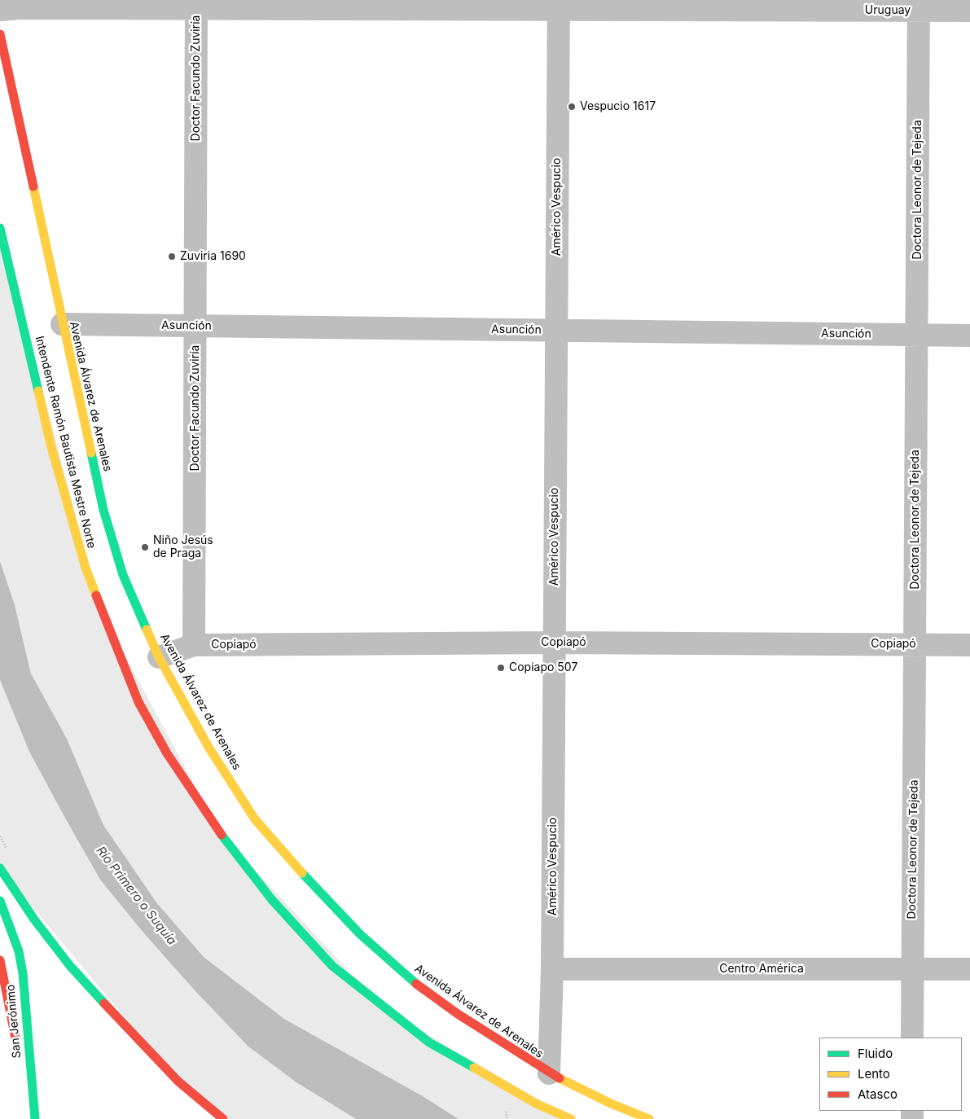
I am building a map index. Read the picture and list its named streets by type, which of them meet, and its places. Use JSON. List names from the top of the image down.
{
  "streets": {
    "main road": ["Avenida Álvarez de Arenales", "Intendente Ramón Bautista Mestre Norte", "San Jerónimo"],
    "street": [
      "Uruguay",
      "Doctor Facundo Zuviría",
      "Doctora Leonor de Tejeda",
      "Américo Vespucio",
      "Asunción",
      "Copiapó",
      "Centro América"
    ]
  },
  "crossings": [
    ["Uruguay", "Doctor Facundo Zuviría"],
    ["Uruguay", "Doctora Leonor de Tejeda"],
    ["Uruguay", "Américo Vespucio"],
    ["Doctor Facundo Zuviría", "Asunción"],
    ["Doctor Facundo Zuviría", "Copiapó"],
    ["Doctora Leonor de Tejeda", "Asunción"],
    ["Doctora Leonor de Tejeda", "Copiapó"],
    ["Doctora Leonor de Tejeda", "Centro América"],
    ["Américo Vespucio", "Asunción"],
    ["Américo Vespucio", "Avenida Álvarez de Arenales"],
    ["Américo Vespucio", "Copiapó"],
    ["Américo Vespucio", "Centro América"],
    ["Asunción", "Avenida Álvarez de Arenales"],
    ["Avenida Álvarez de Arenales", "Copiapó"]
  ],
  "water": ["Río Primero o Suquía"],
  "places": [
    "Vespucio 1617",
    "Zuviria 1690",
    "Niño Jesús de Praga",
    "Copiapo 507"
  ],
  "legend": ["Fluido", "Lento", "Atasco"]
}
